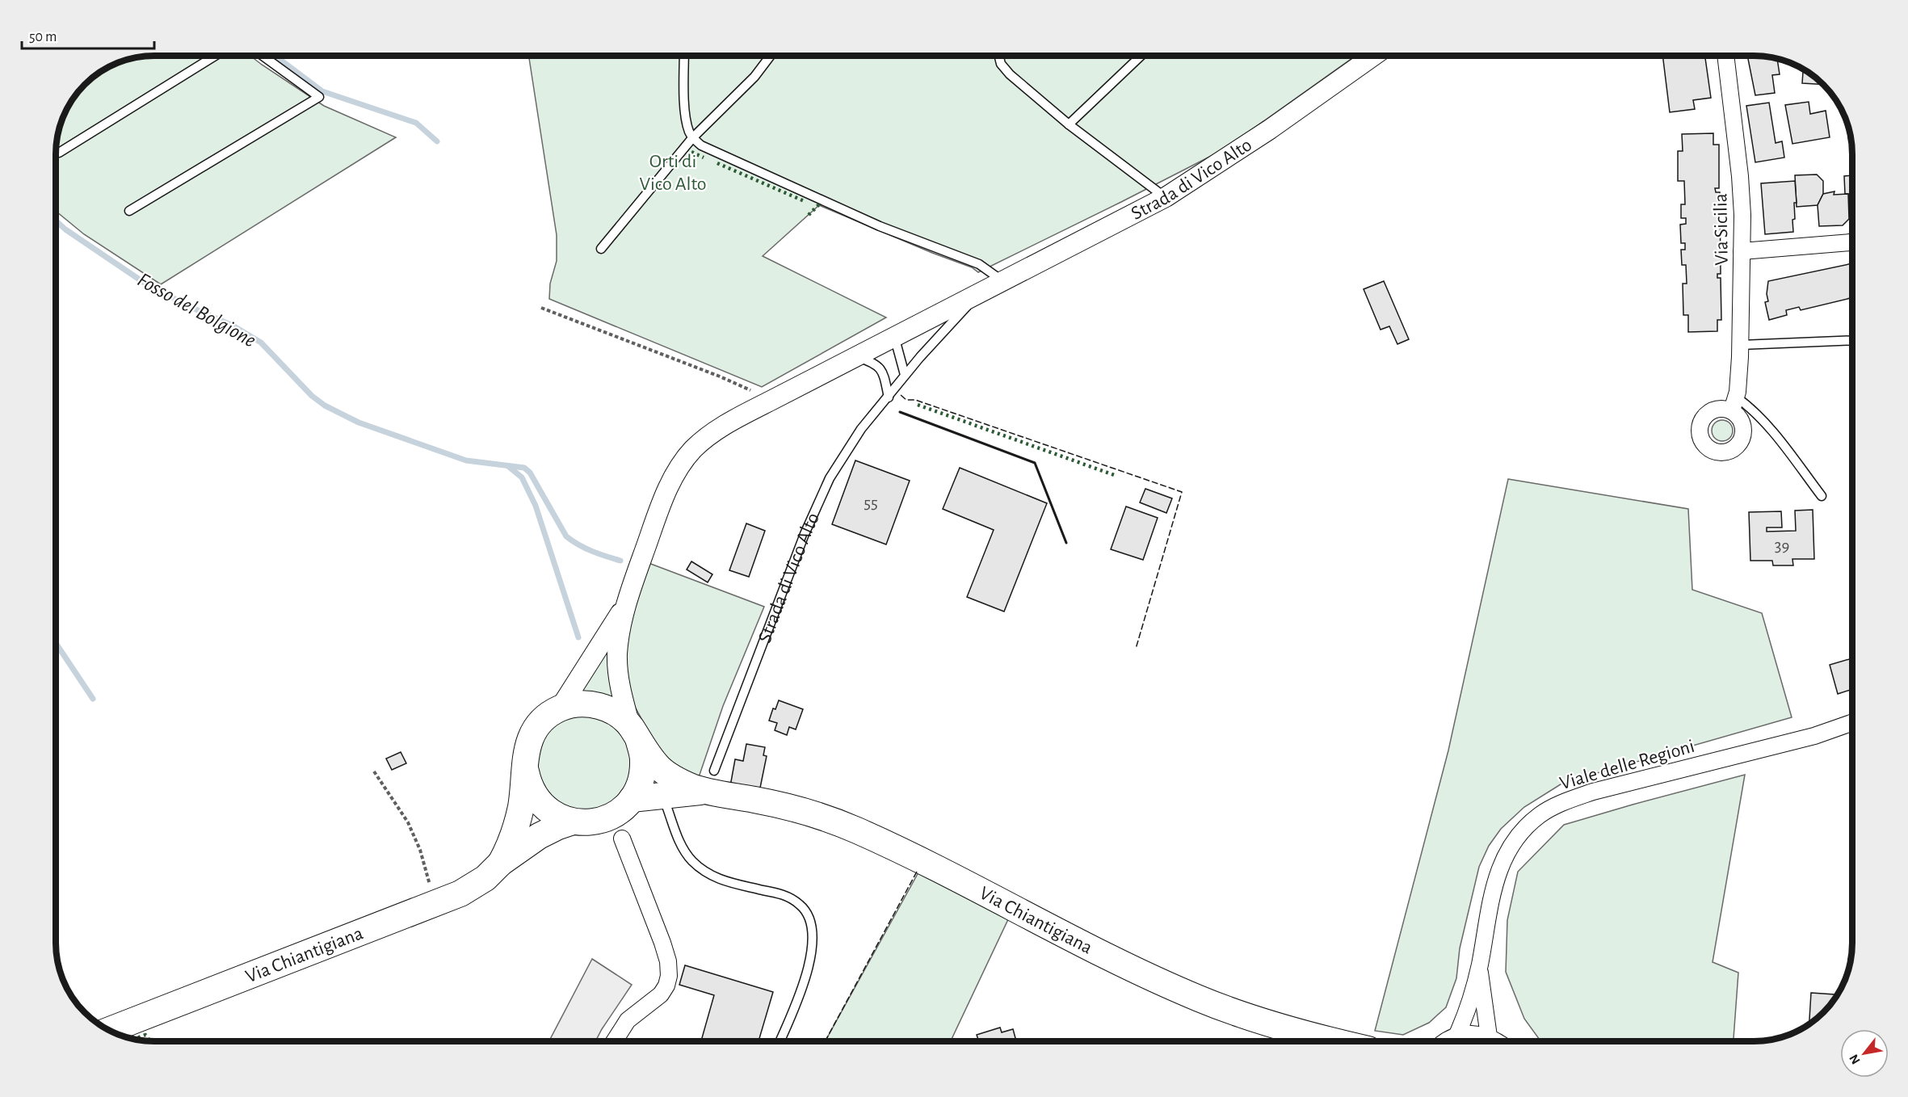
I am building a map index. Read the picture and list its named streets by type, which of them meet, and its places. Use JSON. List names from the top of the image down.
{
  "streets": {
    "main road": ["Via Chiantigiana"],
    "street": ["Strada di Vico Alto", "Via Sicilia", "Viale delle Regioni"]
  },
  "crossings": [
    ["Strada di Vico Alto", "Via Chiantigiana"]
  ],
  "water": ["Fosso del Bolgione"],
  "parks": ["Orti di Vico Alto"],
  "house_numbers": ["55", "39"],
  "scale_bar": "50 m",
  "north": "bottom left"
}
